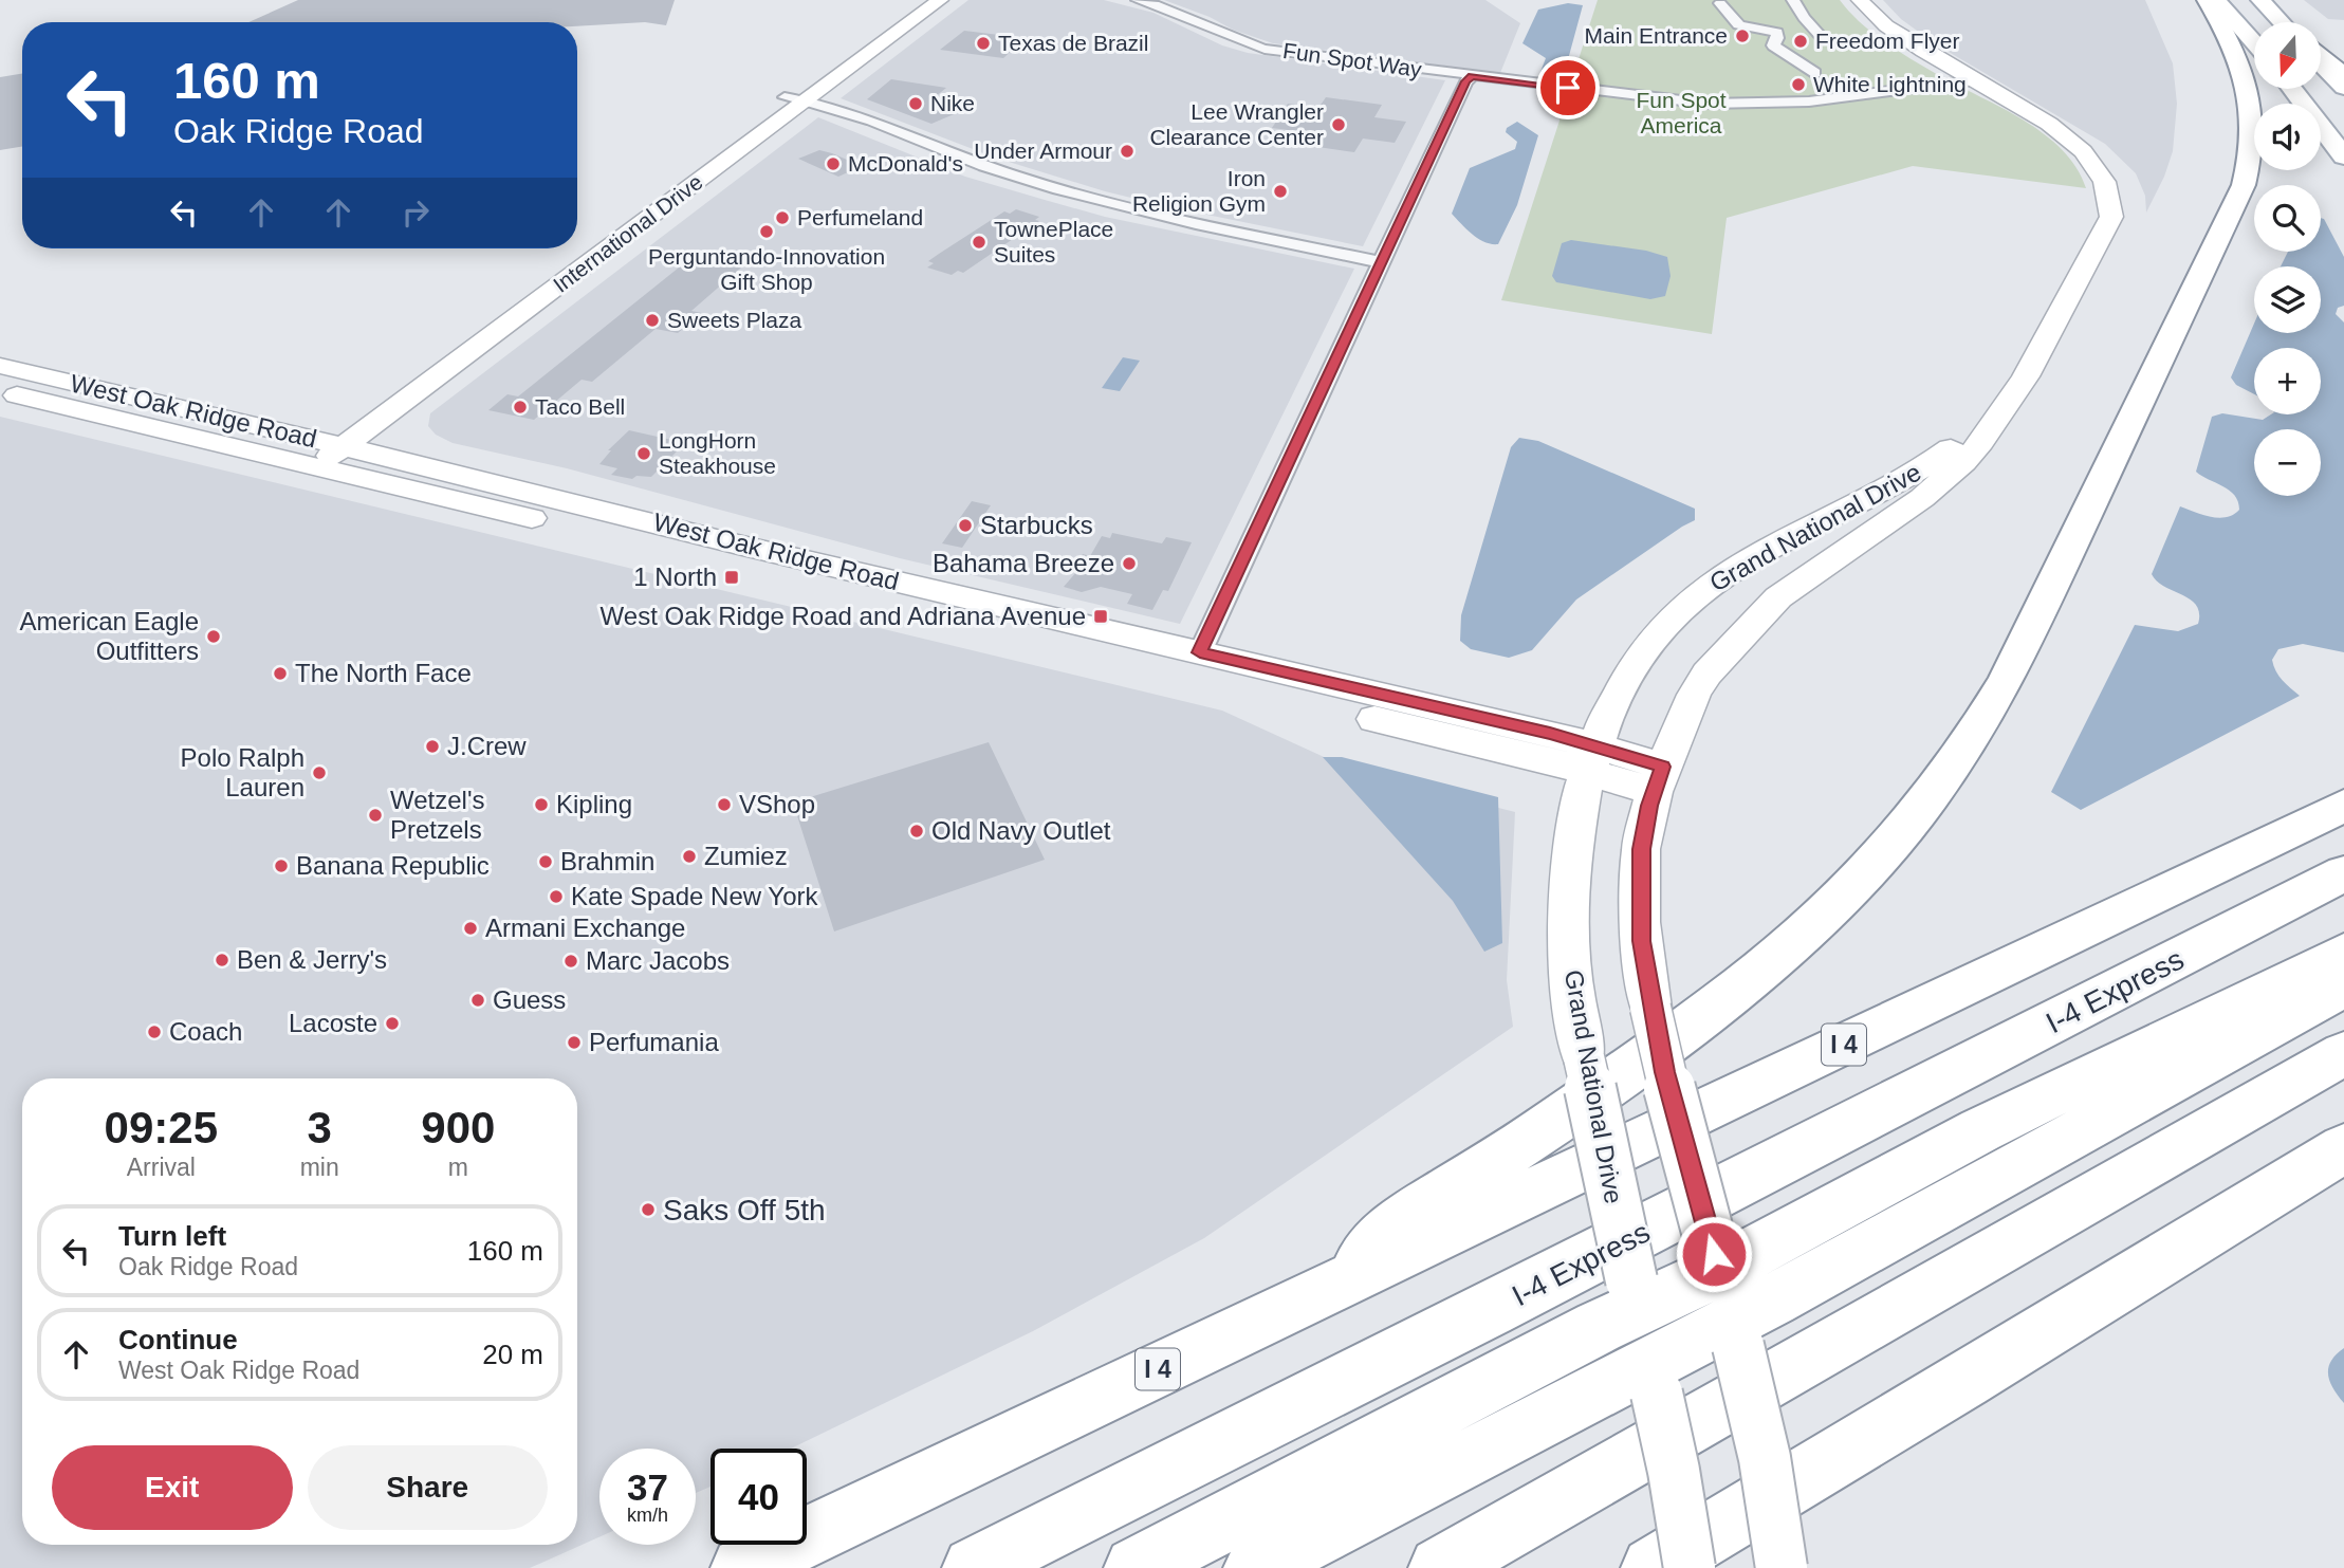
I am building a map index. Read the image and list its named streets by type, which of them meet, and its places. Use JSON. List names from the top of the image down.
{
  "streets": {
    "main road": ["I-4 Express", "I 4"],
    "street": [
      "Fun Spot Way",
      "International Drive",
      "West Oak Ridge Road",
      "Grand National Drive"
    ]
  },
  "crossings": [
    ["Fun Spot Way", "Grand National Drive"],
    ["International Drive", "West Oak Ridge Road"],
    ["West Oak Ridge Road", "Grand National Drive"]
  ],
  "parks": ["Fun Spot America"],
  "places": {
    "other": [
      "Main Entrance",
      "Freedom Flyer",
      "Texas de Brazil",
      "White Lightning",
      "Nike",
      "Lee Wrangler Clearance Center",
      "Under Armour",
      "McDonald's",
      "Iron Religion Gym",
      "Perfumeland",
      "Perguntando-Innovation Gift Shop",
      "TownePlace Suites",
      "Sweets Plaza",
      "Taco Bell",
      "LongHorn Steakhouse",
      "Starbucks",
      "Bahama Breeze",
      "American Eagle Outfitters",
      "The North Face",
      "J.Crew",
      "Polo Ralph Lauren",
      "Kipling",
      "VShop",
      "Wetzel's Pretzels",
      "Old Navy Outlet",
      "Zumiez",
      "Brahmin",
      "Banana Republic",
      "Kate Spade New York",
      "Armani Exchange",
      "Ben & Jerry's",
      "Marc Jacobs",
      "Guess",
      "Lacoste",
      "Coach",
      "Perfumania",
      "Saks Off 5th"
    ],
    "transit": ["1 North", "West Oak Ridge Road and Adriana Avenue"]
  },
  "north": "bottom",
  "page": {
    "map_buttons": ["+", "−"],
    "turn": ["160 m", "Oak Ridge Road"],
    "eta": [
      "09:25",
      "Arrival",
      "3",
      "min",
      "900",
      "m"
    ],
    "list": [
      {
        "name": "Turn left",
        "note": "Oak Ridge Road",
        "value": "160 m"
      },
      {
        "name": "Continue",
        "note": "West Oak Ridge Road",
        "value": "20 m"
      }
    ],
    "buttons": ["Exit", "Share"],
    "speed": "37 km/h",
    "limit": "40"
  }
}
